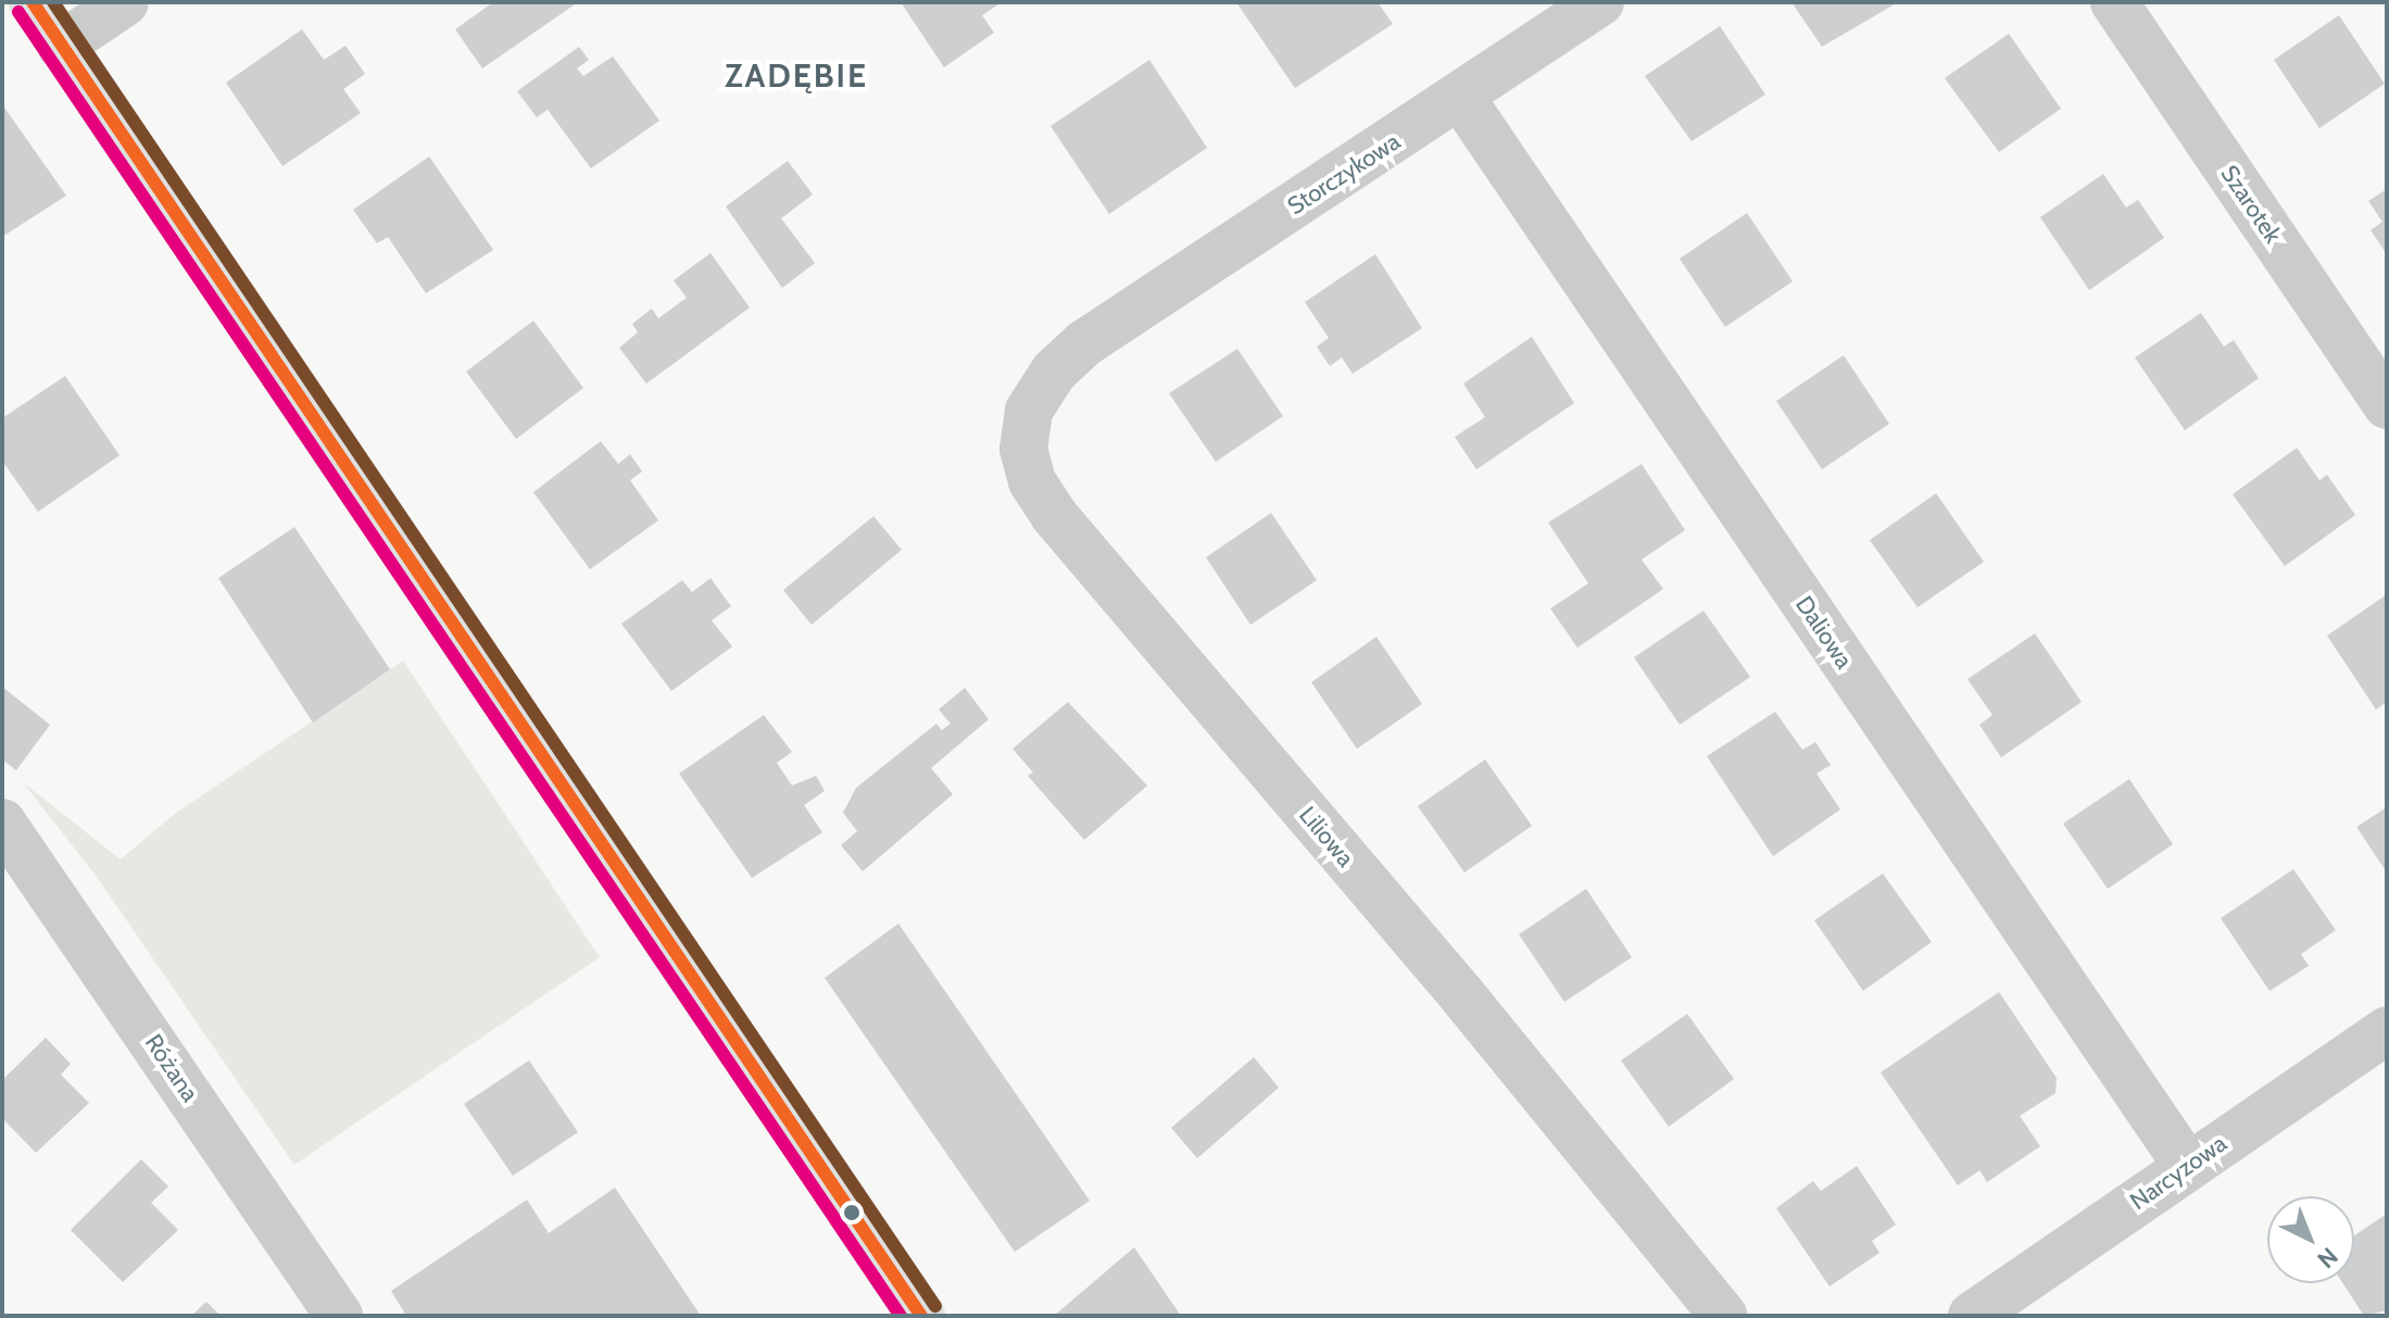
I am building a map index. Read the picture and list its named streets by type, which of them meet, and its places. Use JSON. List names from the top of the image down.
{
  "streets": {
    "street": [
      "Storczykowa",
      "Szarotek",
      "Daliowa",
      "Liliowa",
      "Różana",
      "Narcyzowa"
    ]
  },
  "crossings": [
    ["Storczykowa", "Daliowa"],
    ["Storczykowa", "Liliowa"],
    ["Daliowa", "Narcyzowa"]
  ],
  "districts": ["ZADĘBIE"],
  "north": "bottom right"
}
